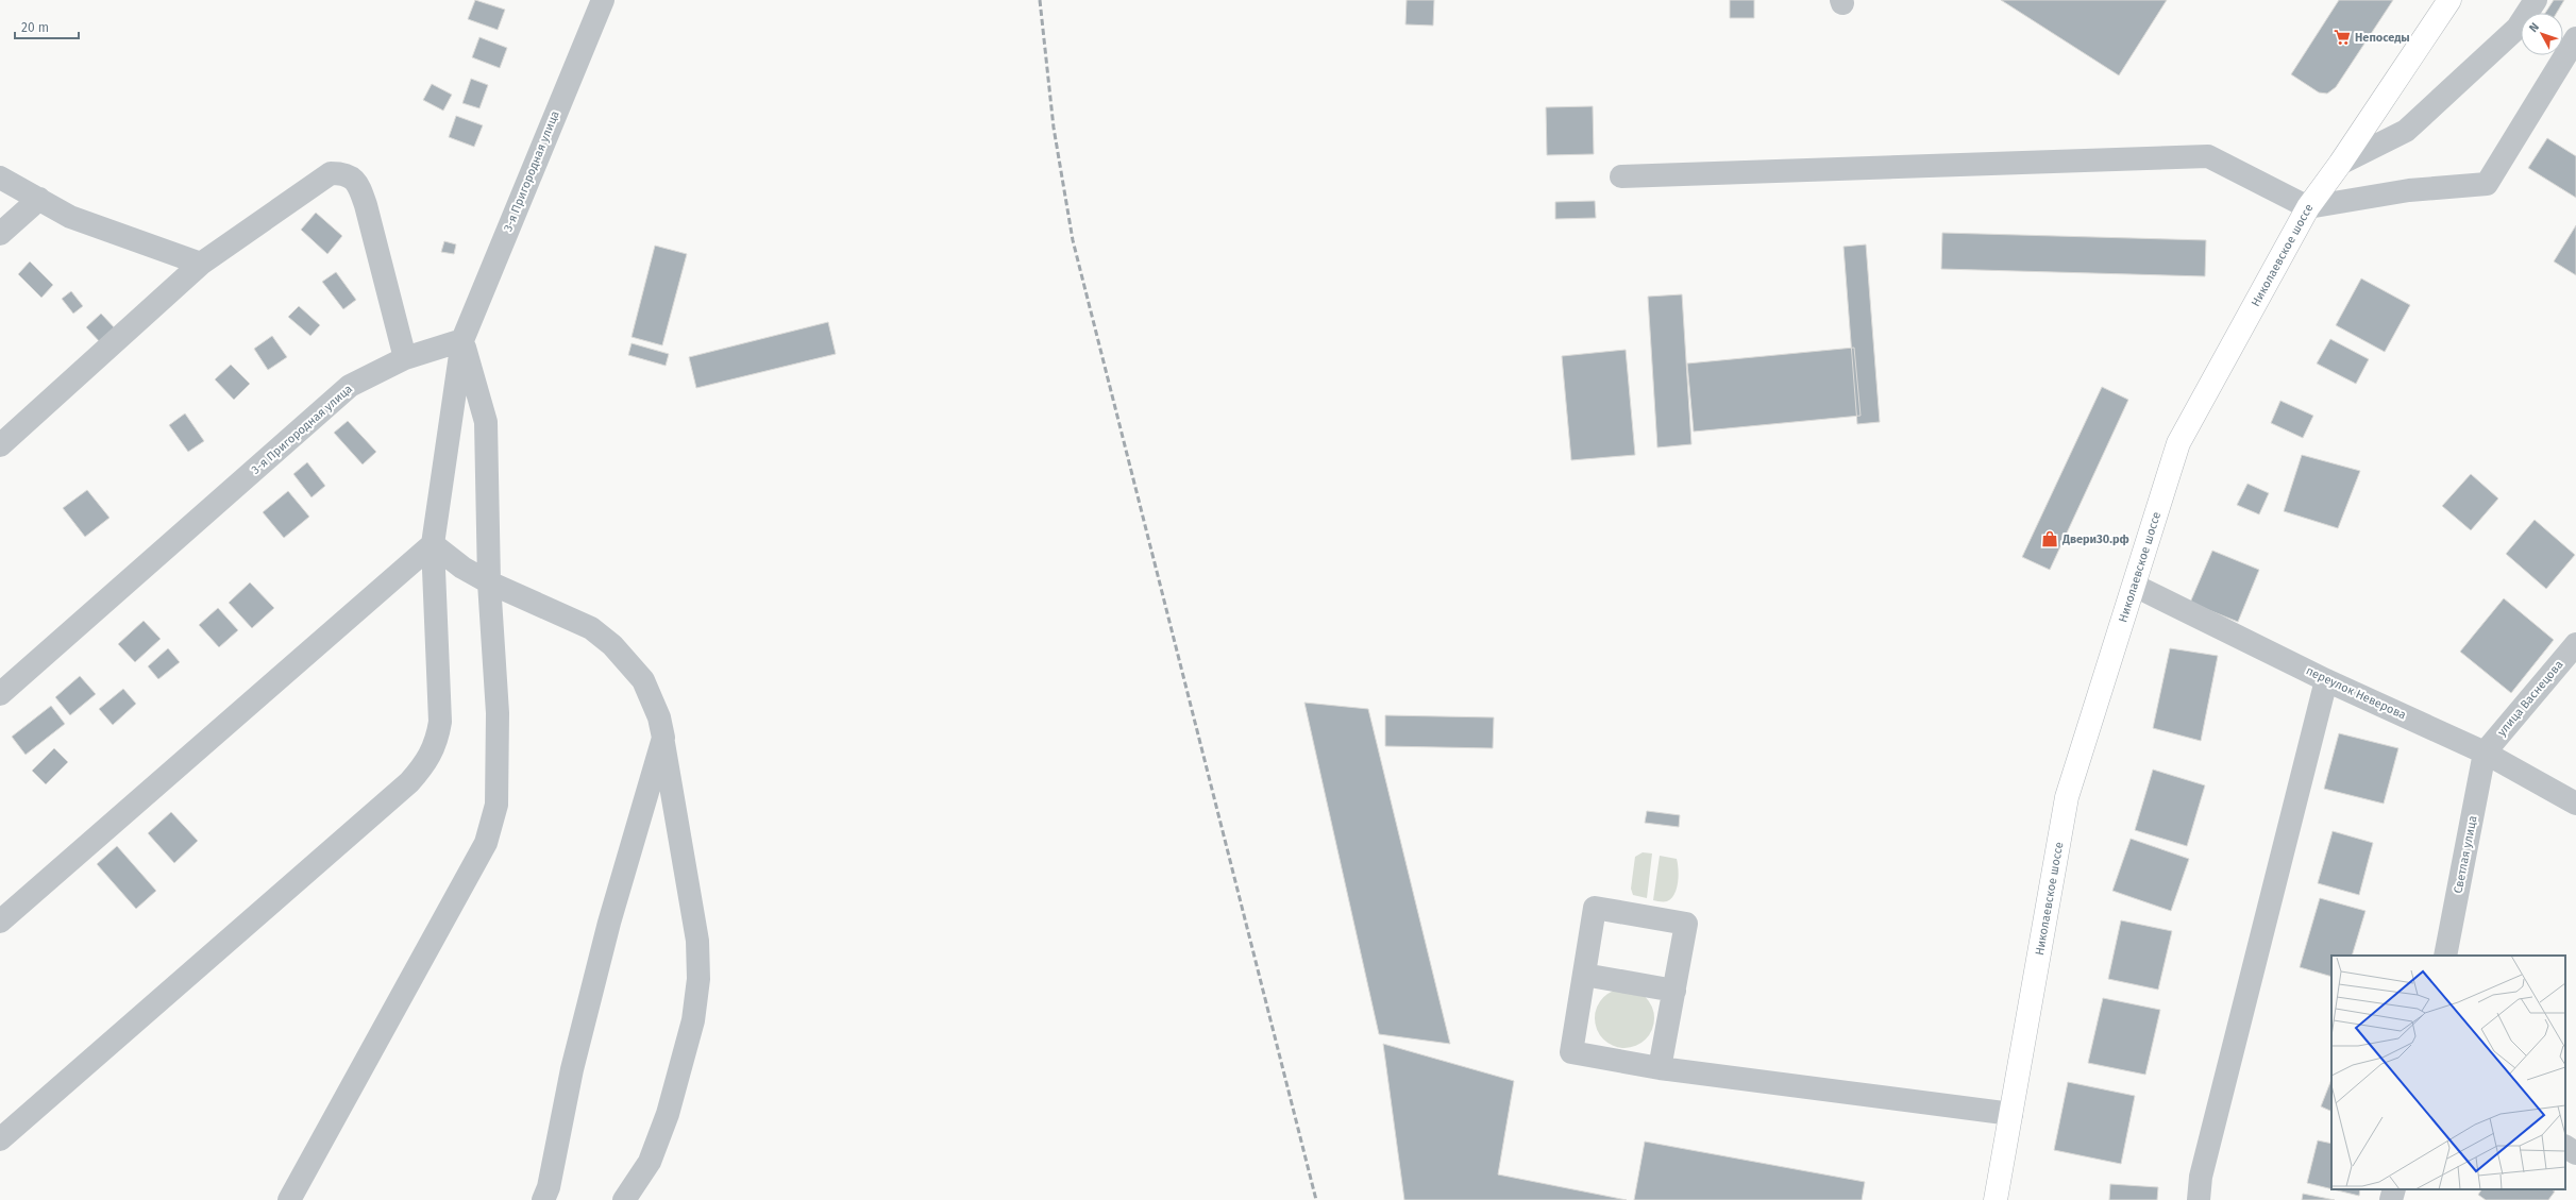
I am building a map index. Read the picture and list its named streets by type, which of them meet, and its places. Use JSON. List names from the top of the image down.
{
  "streets": {
    "main road": ["Николаевское шоссе"],
    "street": [
      "3-я Пригородная улица",
      "переулок Неверова",
      "улица Васнецова",
      "Светлая улица"
    ]
  },
  "crossings": [
    ["Николаевское шоссе", "переулок Неверова"],
    ["переулок Неверова", "улица Васнецова"],
    ["переулок Неверова", "Светлая улица"],
    ["улица Васнецова", "Светлая улица"]
  ],
  "places": {
    "supermarket": ["Непоседы"],
    "shop": ["Двери30.рф"]
  },
  "scale_bar": "20 m",
  "north": "top left"
}
